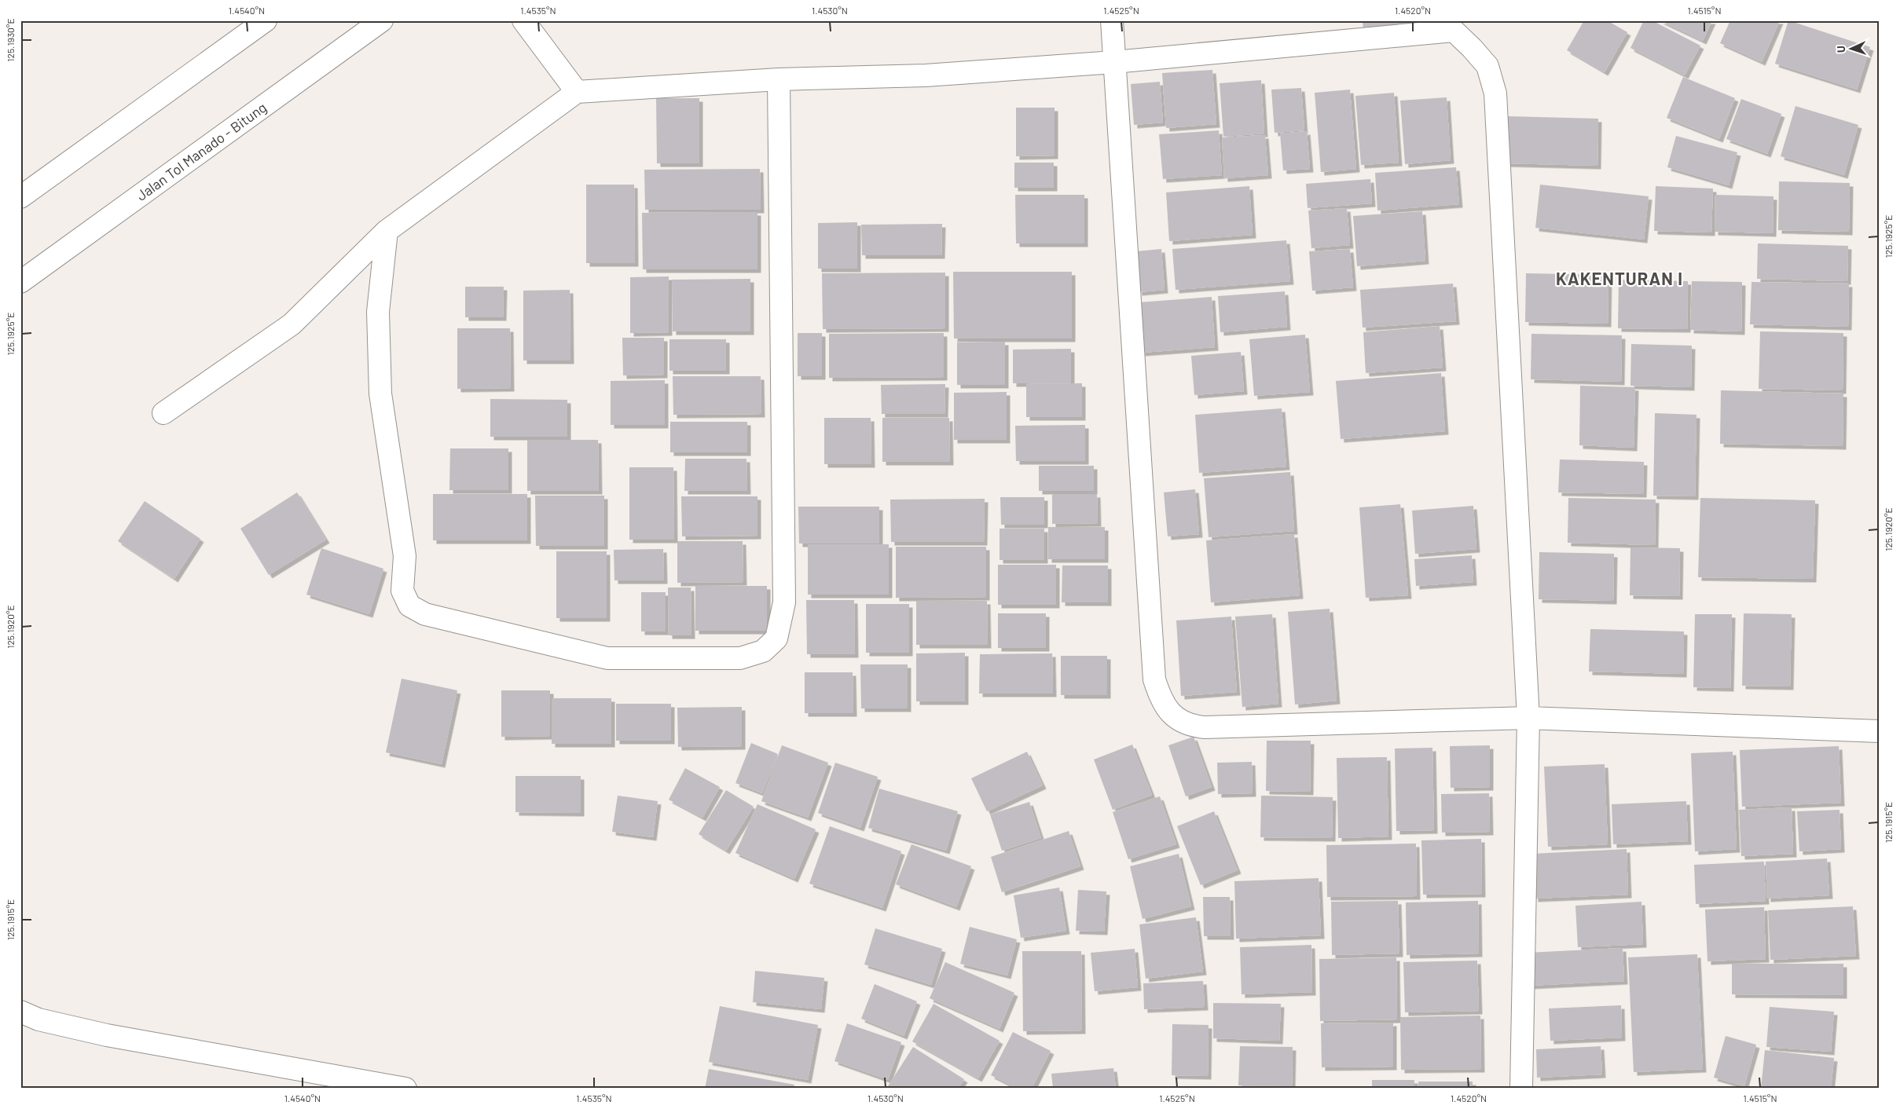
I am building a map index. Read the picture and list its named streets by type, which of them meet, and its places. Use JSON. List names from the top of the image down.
{
  "streets": {
    "main road": ["Jalan Tol Manado - Bitung"]
  },
  "districts": ["KAKENTURAN I"],
  "north": "left",
  "coordinates": [
    "1.4540°N",
    "1.4535°N",
    "1.4530°N",
    "1.4525°N",
    "1.4520°N",
    "1.4515°N",
    "125.1930°E",
    "125.1925°E",
    "125.1920°E",
    "125.1915°E"
  ]
}
